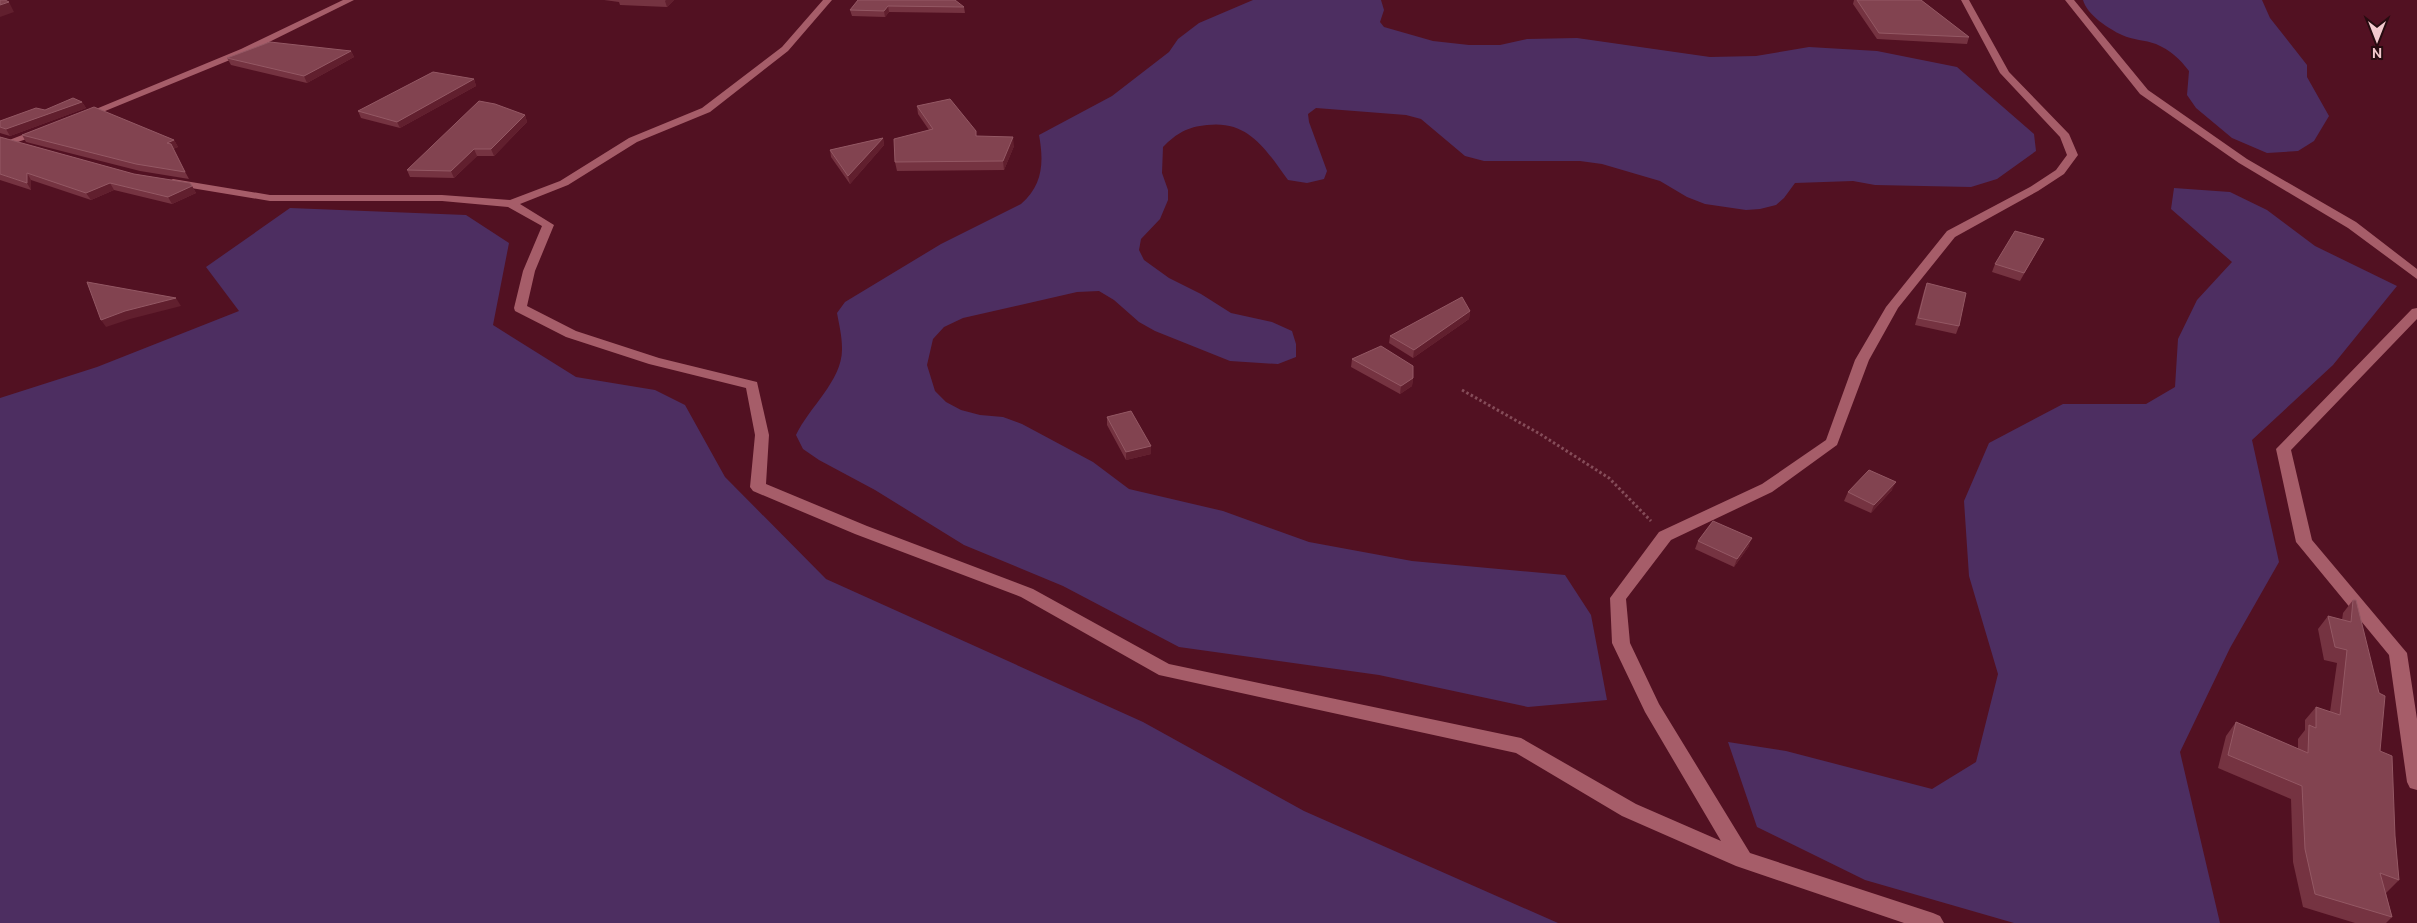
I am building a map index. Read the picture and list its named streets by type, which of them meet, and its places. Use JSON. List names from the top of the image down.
{
  "north": "bottom"
}
